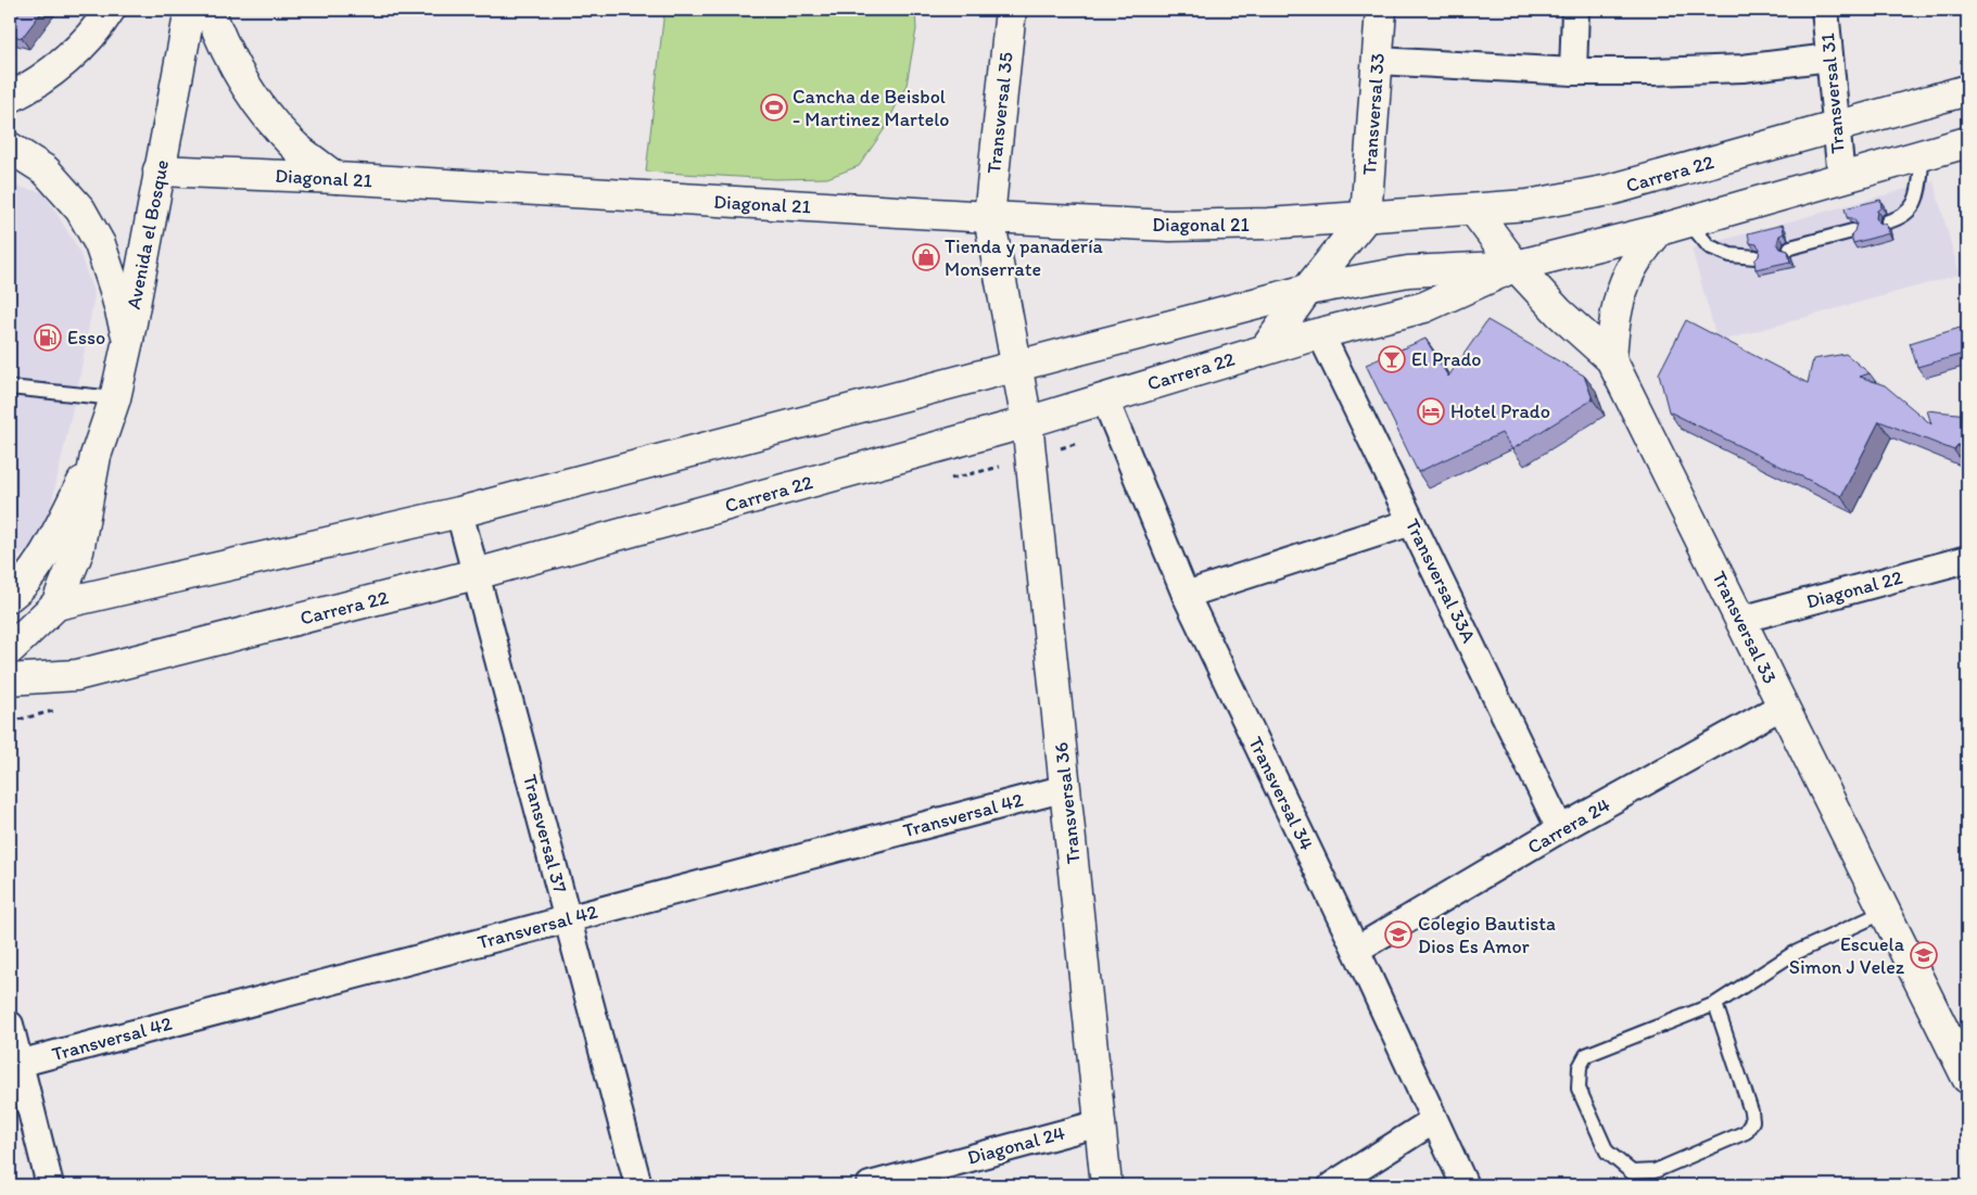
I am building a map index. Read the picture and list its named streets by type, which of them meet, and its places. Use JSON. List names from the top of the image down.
{
  "streets": {
    "main road": [
      "Transversal 35",
      "Transversal 33",
      "Carrera 22",
      "Diagonal 21",
      "Avenida el Bosque",
      "Transversal 36"
    ],
    "street": [
      "Transversal 31",
      "Transversal 33A",
      "Diagonal 22",
      "Transversal 34",
      "Transversal 42",
      "Carrera 24",
      "Transversal 37",
      "Diagonal 24"
    ]
  },
  "crossings": [
    ["Transversal 31", "Carrera 22"],
    ["Transversal 35", "Carrera 22"],
    ["Transversal 35", "Diagonal 21"],
    ["Transversal 35", "Transversal 36"],
    ["Transversal 33", "Carrera 22"],
    ["Transversal 33", "Diagonal 21"],
    ["Transversal 33", "Diagonal 22"],
    ["Transversal 33", "Carrera 24"],
    ["Carrera 22", "Diagonal 21"],
    ["Carrera 22", "Avenida el Bosque"],
    ["Carrera 22", "Transversal 33A"],
    ["Carrera 22", "Transversal 34"],
    ["Carrera 22", "Transversal 36"],
    ["Carrera 22", "Transversal 37"],
    ["Diagonal 21", "Avenida el Bosque"],
    ["Transversal 33A", "Carrera 24"],
    ["Transversal 34", "Carrera 24"],
    ["Transversal 36", "Transversal 42"],
    ["Transversal 36", "Diagonal 24"],
    ["Transversal 42", "Transversal 37"]
  ],
  "places": {
    "sports": ["Cancha de Beisbol - Martinez Martelo"],
    "shop": ["Tienda y panadería Monserrate"],
    "fuel station": ["Esso"],
    "bar": ["El Prado"],
    "hotel": ["Hotel Prado"],
    "school or university": ["Colegio Bautista Dios Es Amor", "Escuela Simon J Velez"]
  }
}
